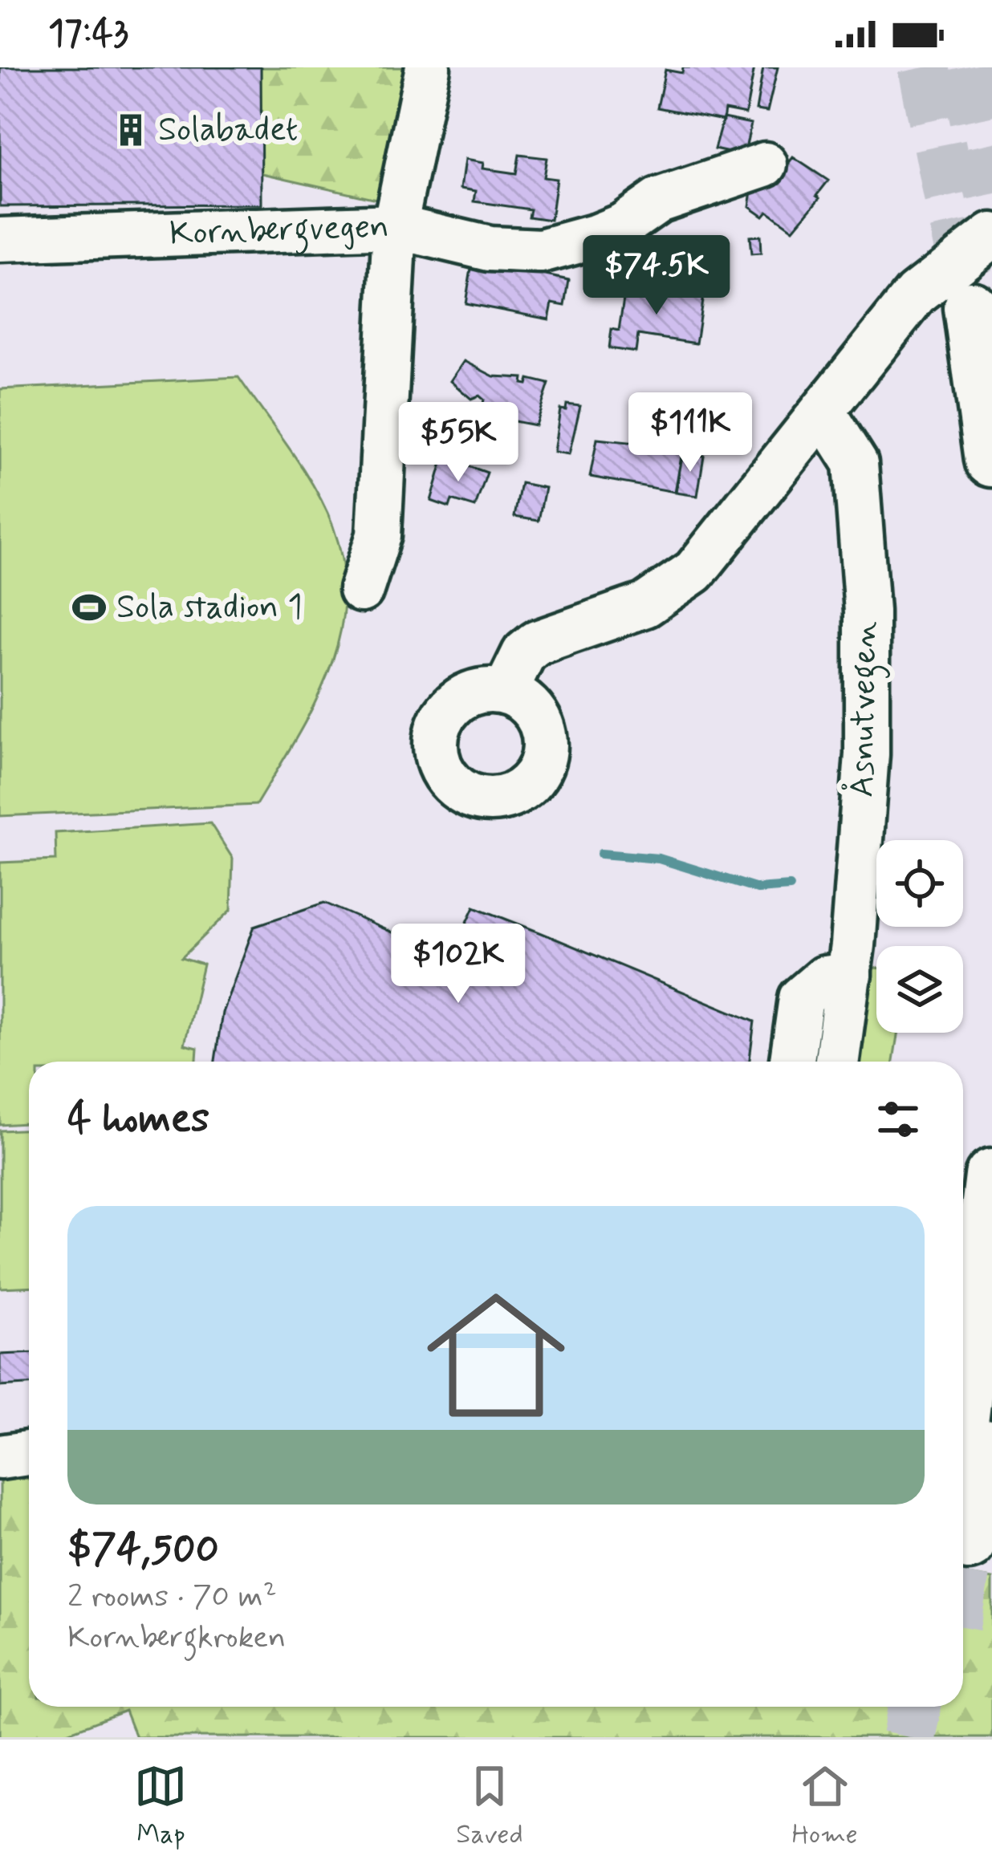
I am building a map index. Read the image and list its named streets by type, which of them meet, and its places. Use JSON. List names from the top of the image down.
{
  "streets": {
    "street": ["Kornbergvegen", "Åsnutvegen"]
  },
  "places": {
    "building": ["Solabadet"],
    "sports": ["Sola stadion 1"]
  },
  "page": {
    "status": "17:43",
    "price": [
      "$74.5K",
      "$111K",
      "$55K",
      "$102K"
    ],
    "heading": "4 homes",
    "list": [
      {
        "name": "$74,500",
        "note": "2 rooms · 70 m² · Kornbergkroken"
      }
    ],
    "tabs": ["Map", "Saved", "Home"]
  }
}
